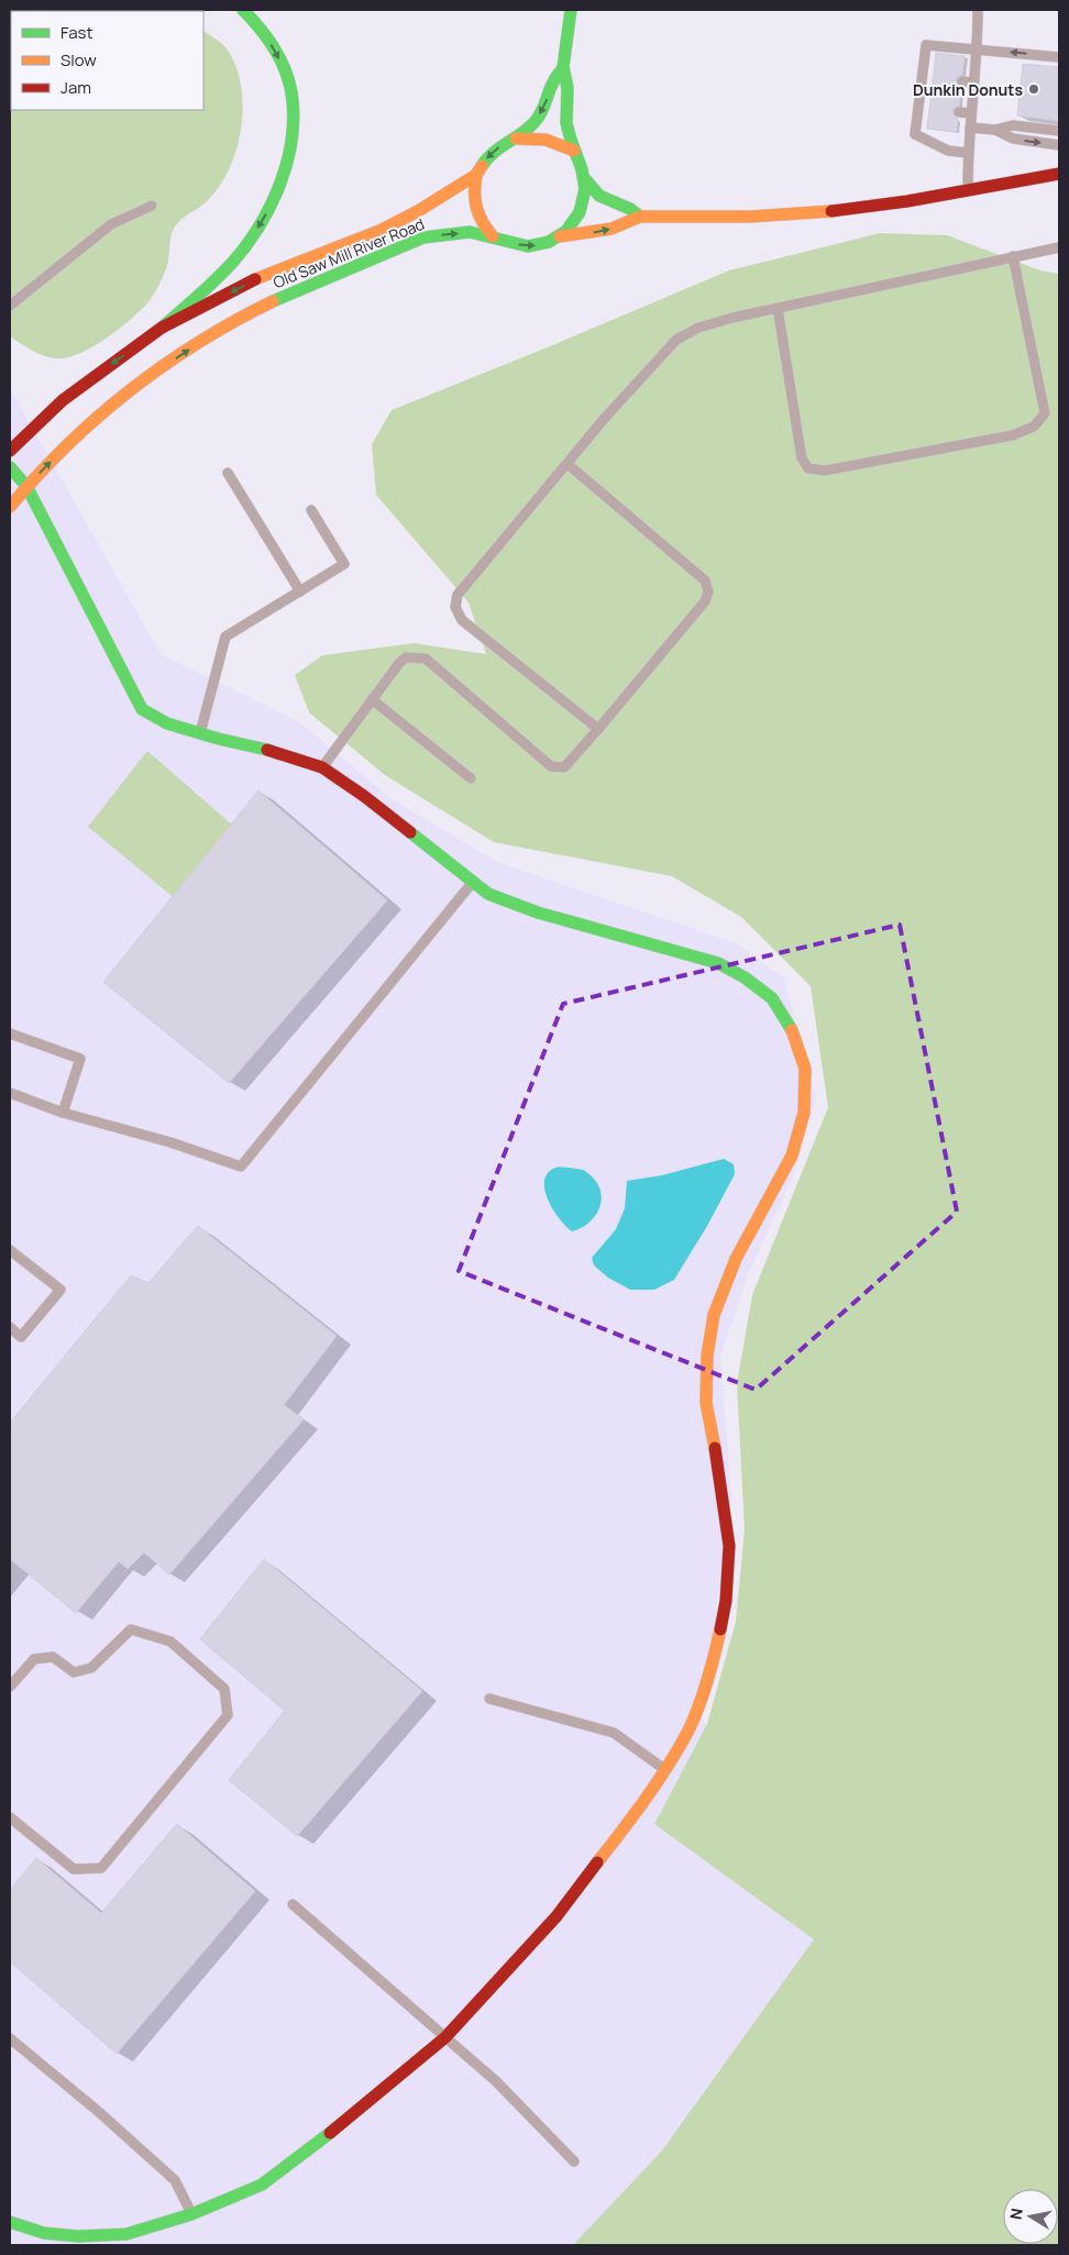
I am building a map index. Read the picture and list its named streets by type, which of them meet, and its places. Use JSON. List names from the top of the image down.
{
  "streets": {
    "street": ["Old Saw Mill River Road"]
  },
  "places": ["Dunkin Donuts"],
  "legend": ["Fast", "Slow", "Jam"],
  "north": "left"
}
